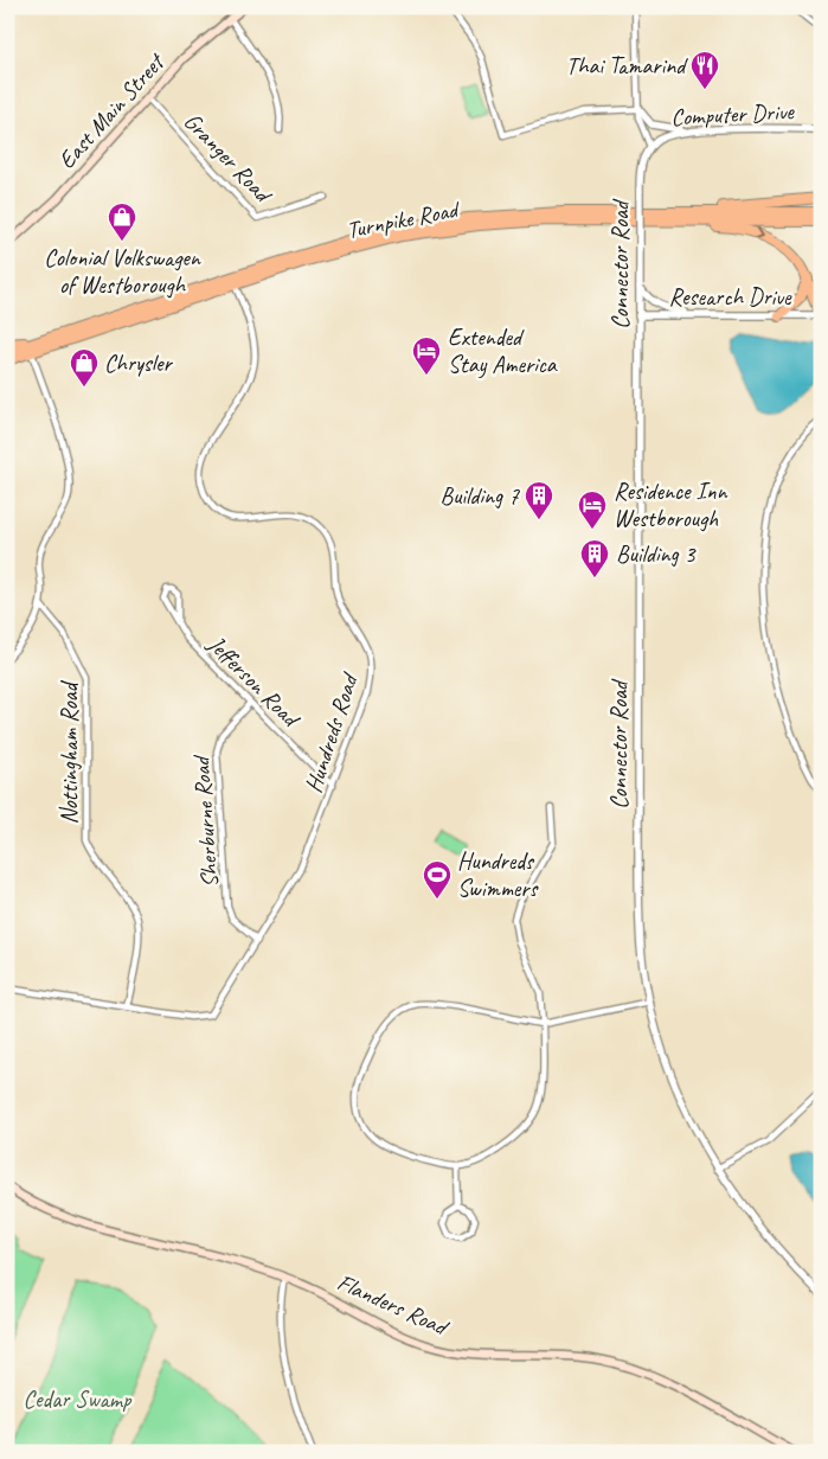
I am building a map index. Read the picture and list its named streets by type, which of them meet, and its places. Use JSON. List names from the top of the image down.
{
  "streets": {
    "highway": ["Turnpike Road"],
    "main road": ["East Main Street", "Flanders Road"],
    "street": [
      "Computer Drive",
      "Granger Road",
      "Connector Road",
      "Research Drive",
      "Jefferson Road",
      "Hundreds Road",
      "Nottingham Road",
      "Sherburne Road"
    ]
  },
  "crossings": [
    ["East Main Street", "Granger Road"],
    ["Computer Drive", "Connector Road"],
    ["Turnpike Road", "Hundreds Road"],
    ["Connector Road", "Research Drive"],
    ["Jefferson Road", "Hundreds Road"],
    ["Jefferson Road", "Sherburne Road"],
    ["Hundreds Road", "Nottingham Road"],
    ["Hundreds Road", "Sherburne Road"]
  ],
  "parks": ["Cedar Swamp"],
  "places": {
    "restaurant": ["Thai Tamarind"],
    "shop": ["Colonial Volkswagen of Westborough", "Chrysler"],
    "hotel": ["Extended Stay America", "Residence Inn Westborough"],
    "building": ["Building 7", "Building 3"],
    "sports": ["Hundreds Swimmers"]
  }
}
